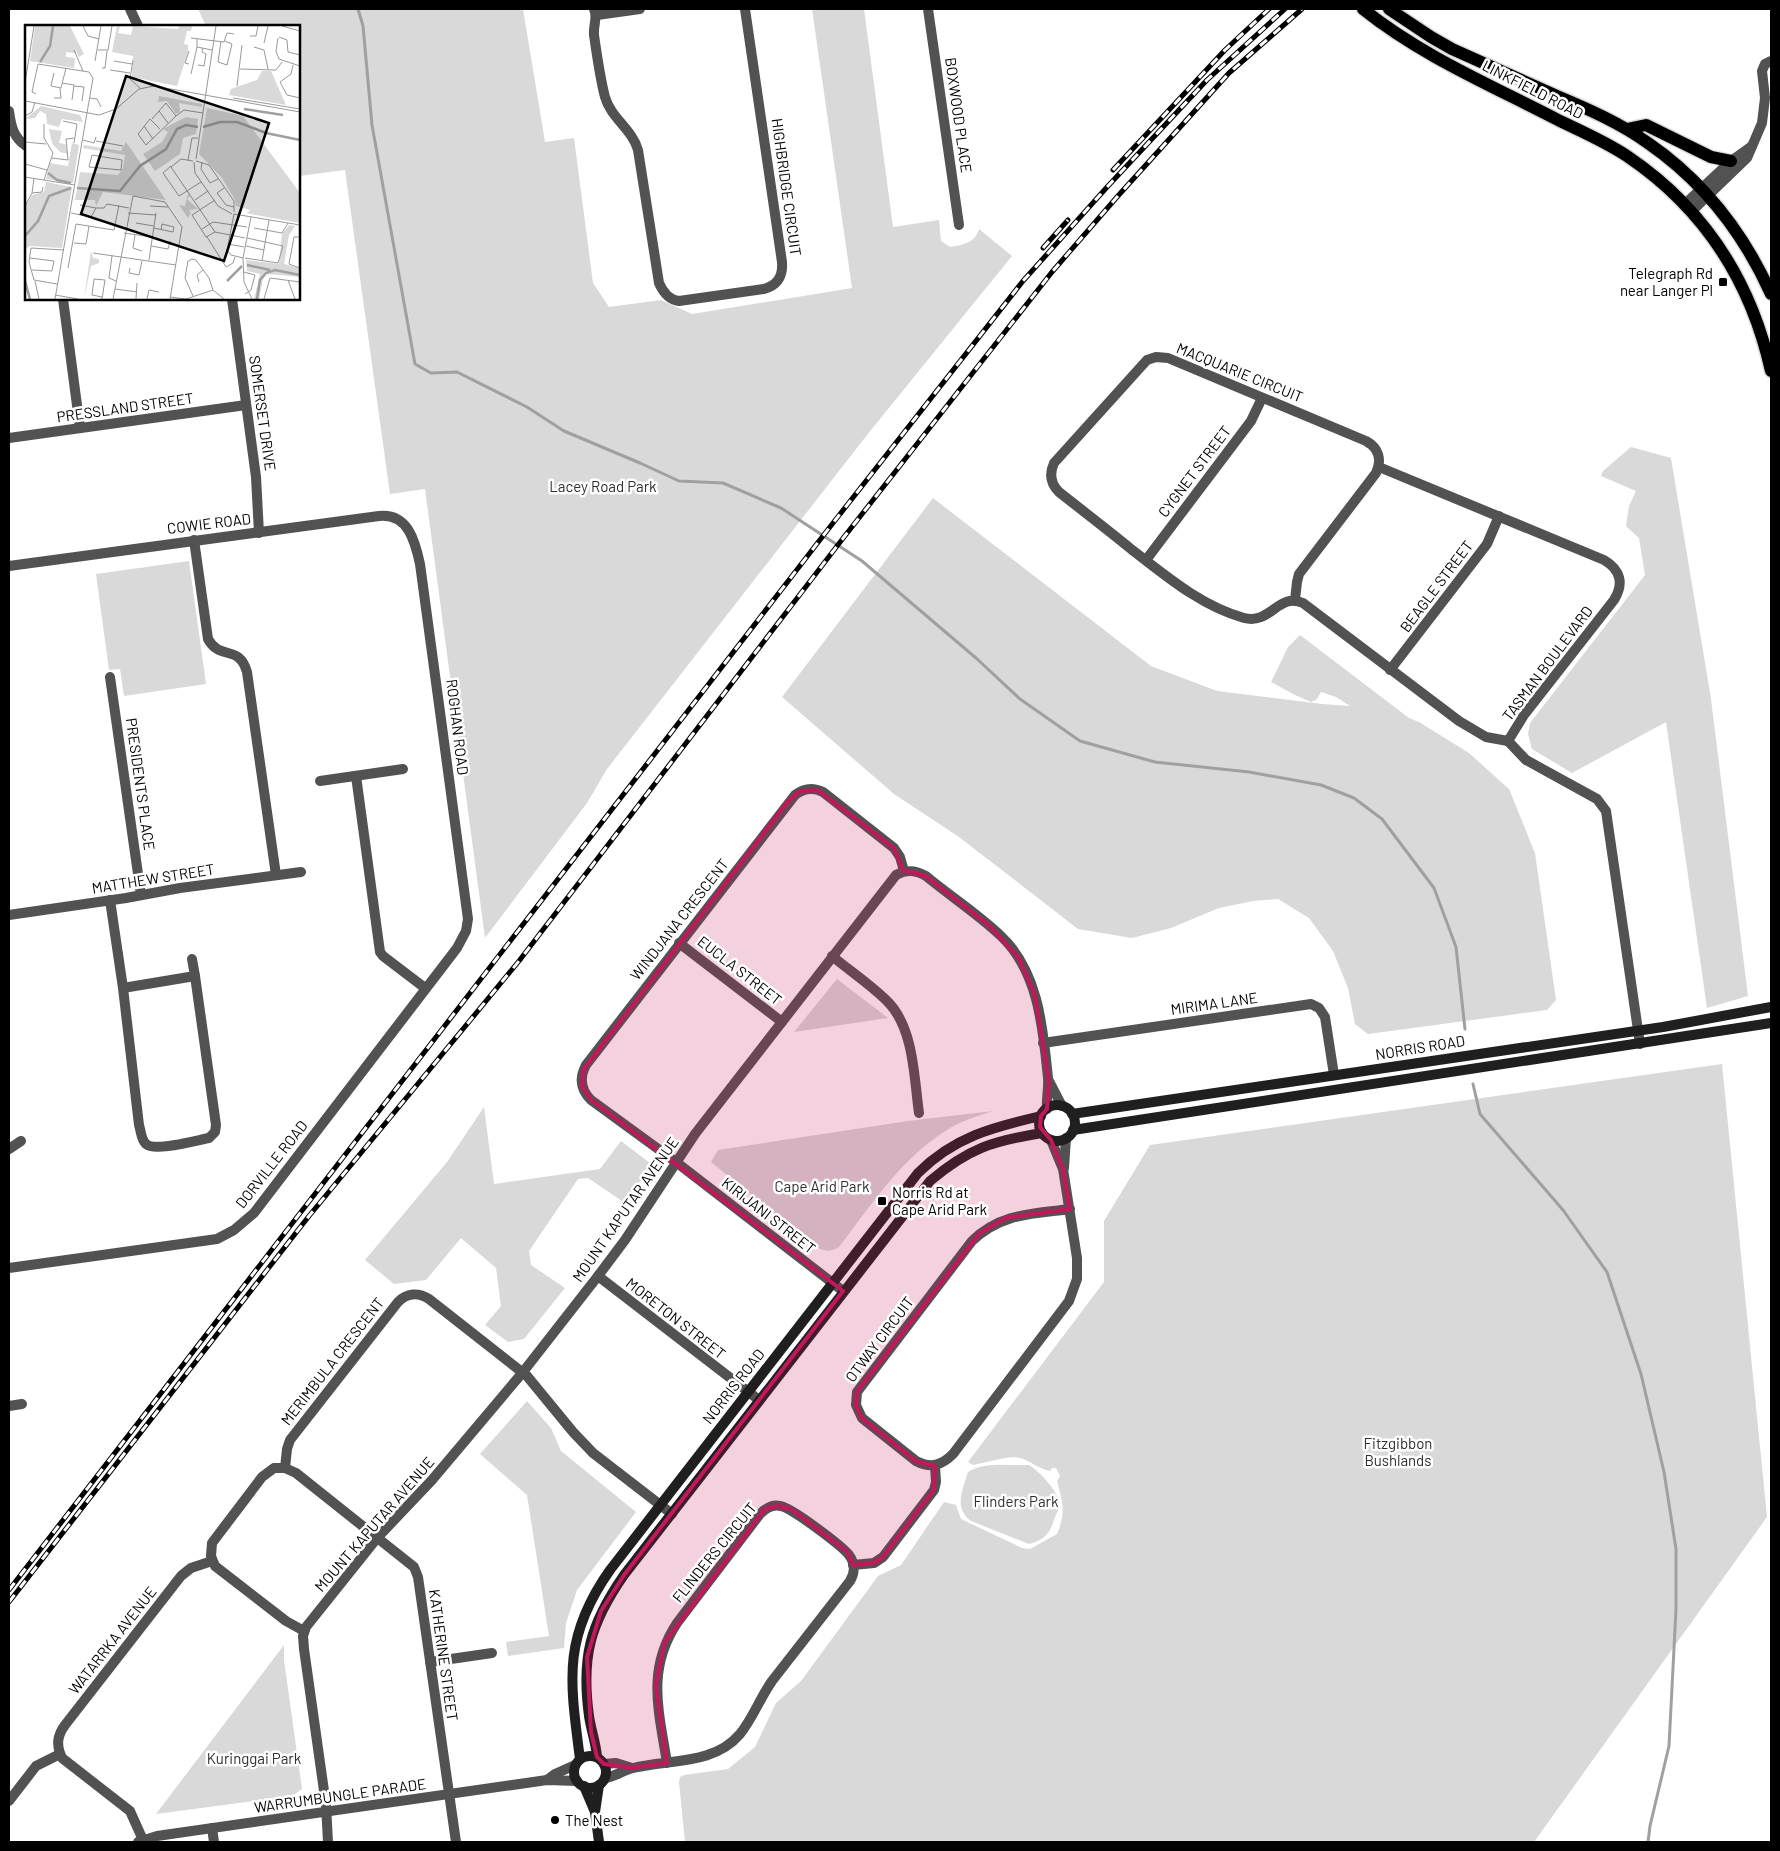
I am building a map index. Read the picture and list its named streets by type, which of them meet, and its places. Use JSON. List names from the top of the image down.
{
  "streets": {
    "main road": ["LINKFIELD ROAD", "NORRIS ROAD"],
    "street": [
      "BOXWOOD PLACE",
      "HIGHBRIDGE CIRCUIT",
      "MACQUARIE CIRCUIT",
      "PRESSLAND STREET",
      "SOMERSET DRIVE",
      "CYGNET STREET",
      "COWIE ROAD",
      "BEAGLE STREET",
      "TASMAN BOULEVARD",
      "ROGHAN ROAD",
      "PRESIDENTS PLACE",
      "MATTHEW STREET",
      "WINDJANA CRESCENT",
      "EUCLA STREET",
      "MIRIMA LANE",
      "DORVILLE ROAD",
      "MOUNT KAPUTAR AVENUE",
      "KIRIJANI STREET",
      "MORETON STREET",
      "OTWAY CIRCUIT",
      "MERIMBULA CRESCENT",
      "FLINDERS CIRCUIT",
      "WATARRKA AVENUE",
      "KATHERINE STREET",
      "WARRUMBUNGLE PARADE"
    ]
  },
  "crossings": [
    ["MACQUARIE CIRCUIT", "CYGNET STREET"],
    ["MACQUARIE CIRCUIT", "TASMAN BOULEVARD"],
    ["PRESSLAND STREET", "SOMERSET DRIVE"],
    ["SOMERSET DRIVE", "COWIE ROAD"],
    ["COWIE ROAD", "ROGHAN ROAD"],
    ["BEAGLE STREET", "TASMAN BOULEVARD"],
    ["TASMAN BOULEVARD", "NORRIS ROAD"],
    ["ROGHAN ROAD", "DORVILLE ROAD"],
    ["PRESIDENTS PLACE", "MATTHEW STREET"],
    ["WINDJANA CRESCENT", "EUCLA STREET"],
    ["WINDJANA CRESCENT", "MOUNT KAPUTAR AVENUE"],
    ["WINDJANA CRESCENT", "KIRIJANI STREET"],
    ["EUCLA STREET", "MOUNT KAPUTAR AVENUE"],
    ["MIRIMA LANE", "NORRIS ROAD"],
    ["NORRIS ROAD", "KIRIJANI STREET"],
    ["NORRIS ROAD", "MORETON STREET"],
    ["NORRIS ROAD", "WARRUMBUNGLE PARADE"],
    ["MOUNT KAPUTAR AVENUE", "KIRIJANI STREET"],
    ["MOUNT KAPUTAR AVENUE", "MORETON STREET"],
    ["MOUNT KAPUTAR AVENUE", "MERIMBULA CRESCENT"],
    ["MOUNT KAPUTAR AVENUE", "KATHERINE STREET"],
    ["MERIMBULA CRESCENT", "KATHERINE STREET"],
    ["KATHERINE STREET", "WARRUMBUNGLE PARADE"]
  ],
  "parks": [
    "Lacey Road Park",
    "Cape Arid Park",
    "Fitzgibbon Bushlands",
    "Flinders Park",
    "Kuringgai Park"
  ],
  "places": {
    "transit": ["Telegraph Rd near Langer Pl", "Norris Rd at Cape Arid Park"],
    "other": ["The Nest"]
  }
}
